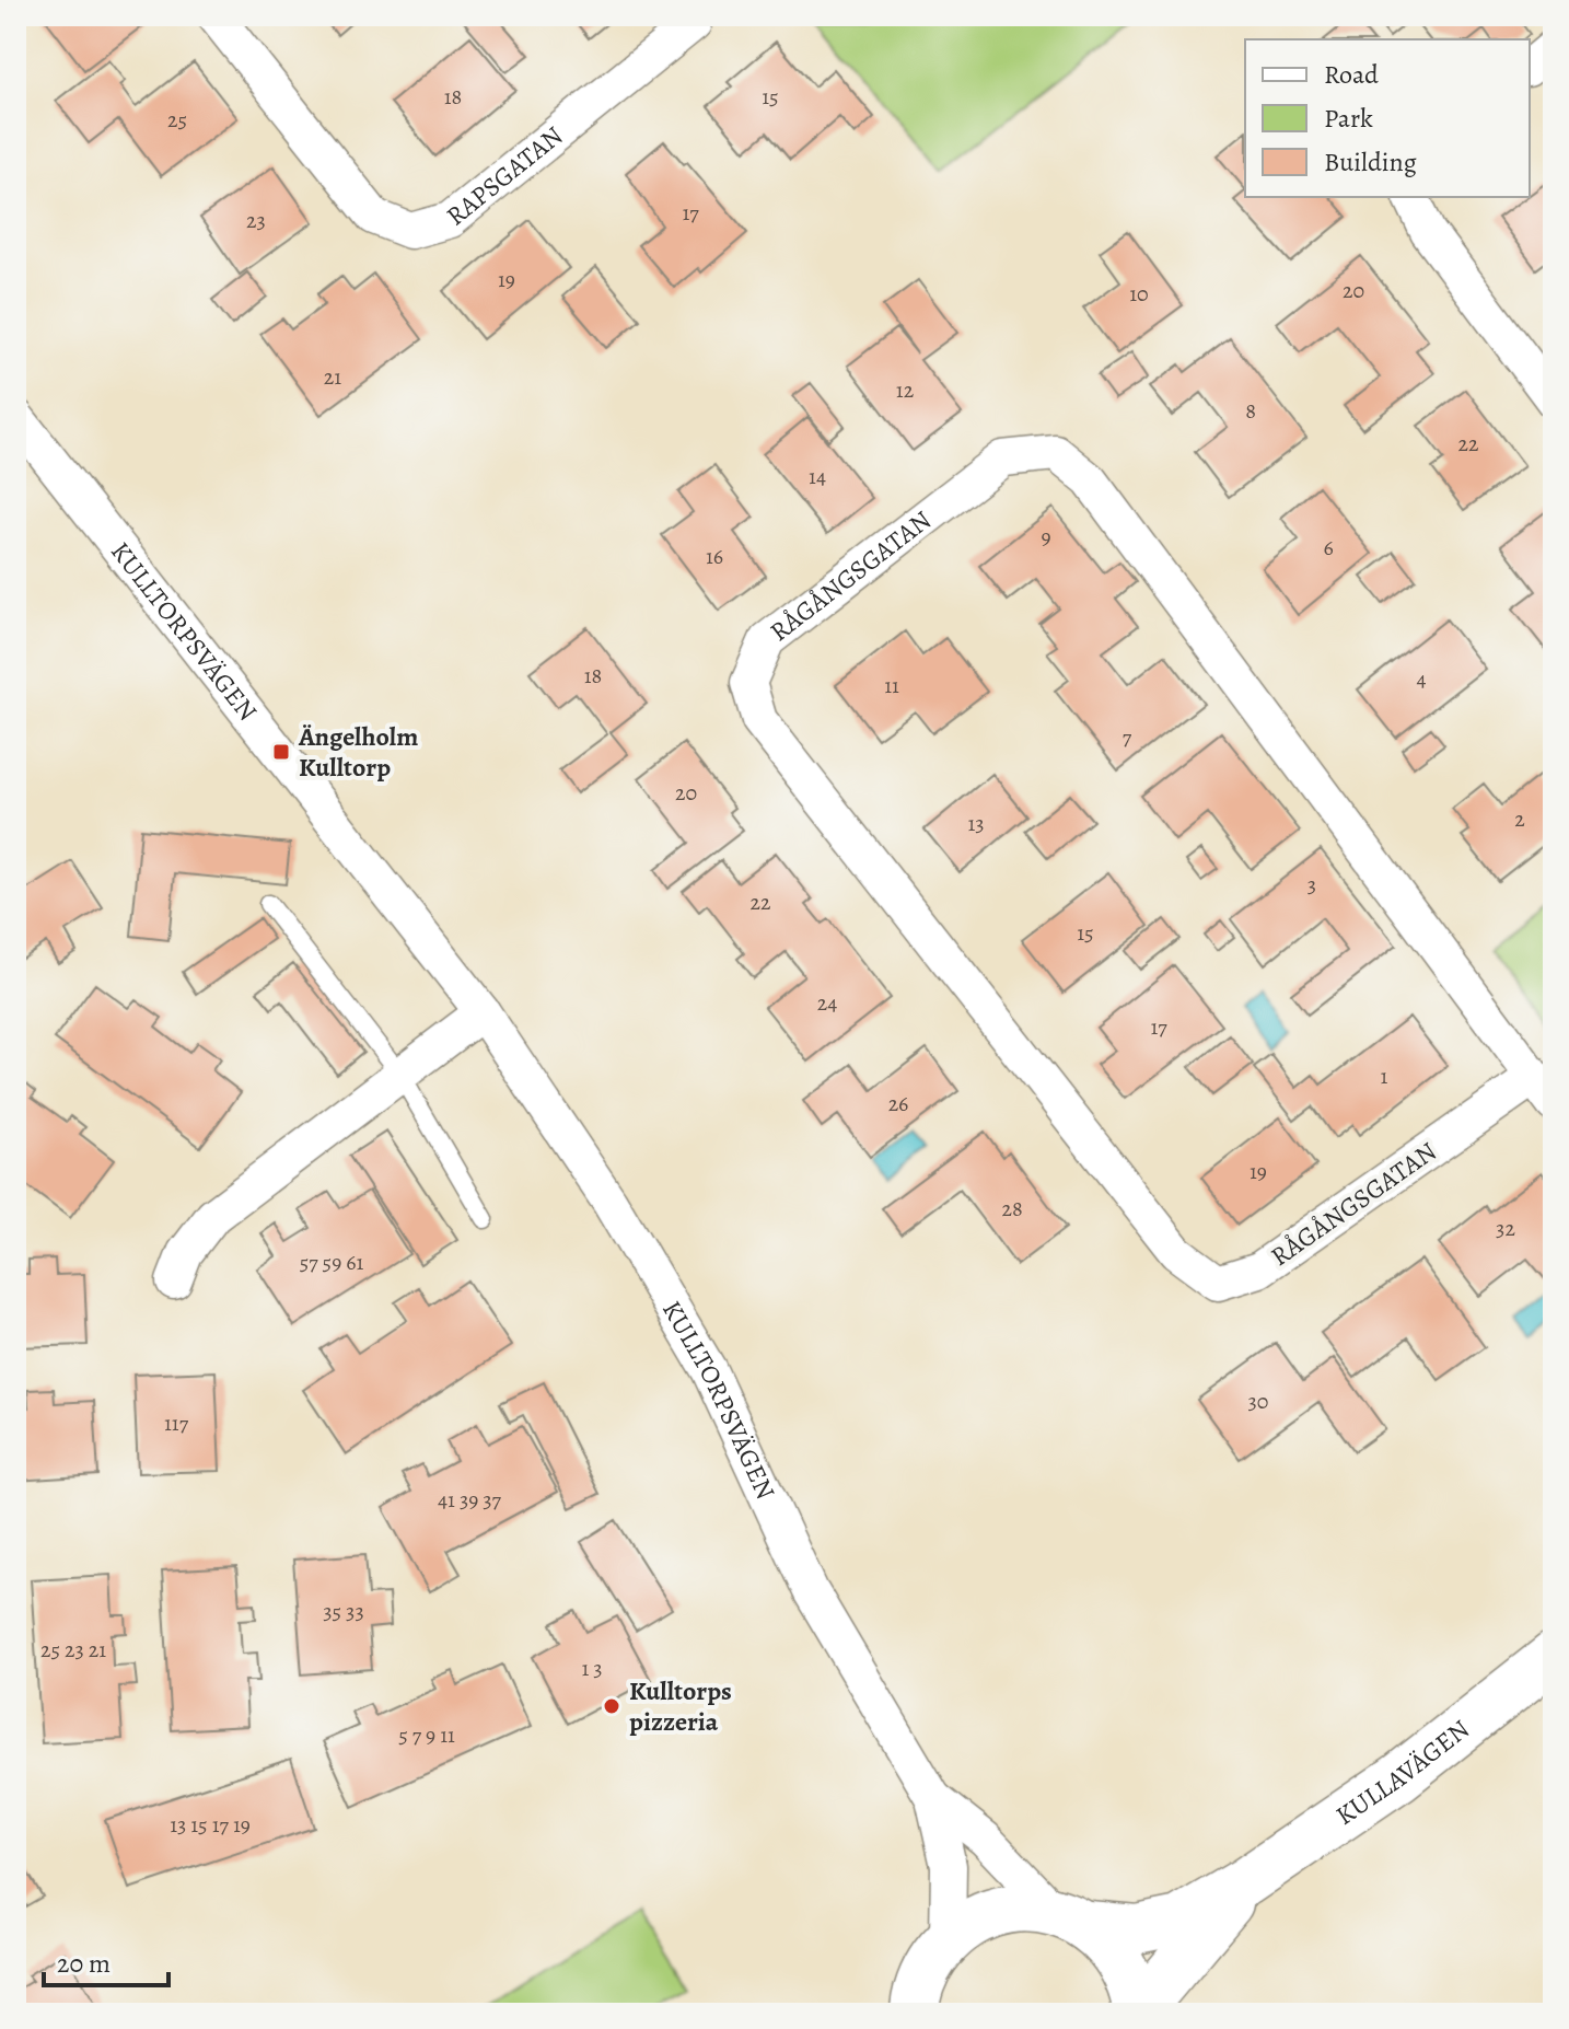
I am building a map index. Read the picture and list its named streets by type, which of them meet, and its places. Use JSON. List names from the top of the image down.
{
  "streets": {
    "street": [
      "RAPSGATAN",
      "RÅGÅNGSGATAN",
      "KULLTORPSVÄGEN",
      "KULLAVÄGEN"
    ]
  },
  "crossings": [
    ["KULLTORPSVÄGEN", "KULLAVÄGEN"]
  ],
  "places": {
    "transit": ["Ängelholm Kulltorp"],
    "other": ["Kulltorps pizzeria"]
  },
  "house_numbers": [
    "18",
    "15",
    "25",
    "17",
    "23",
    "19",
    "20",
    "10",
    "21",
    "12",
    "8",
    "22",
    "14",
    "9",
    "6",
    "16",
    "18",
    "4",
    "11",
    "7",
    "20",
    "2",
    "13",
    "3",
    "22",
    "15",
    "24",
    "17",
    "1",
    "26",
    "19",
    "28",
    "32",
    "57 59 61",
    "30",
    "117",
    "41 39 37",
    "35 33",
    "25 23 21",
    "1 3",
    "5 7 9 11",
    "13 15 17 19"
  ],
  "legend": ["Road", "Park", "Building"],
  "scale_bar": "20 m"
}
